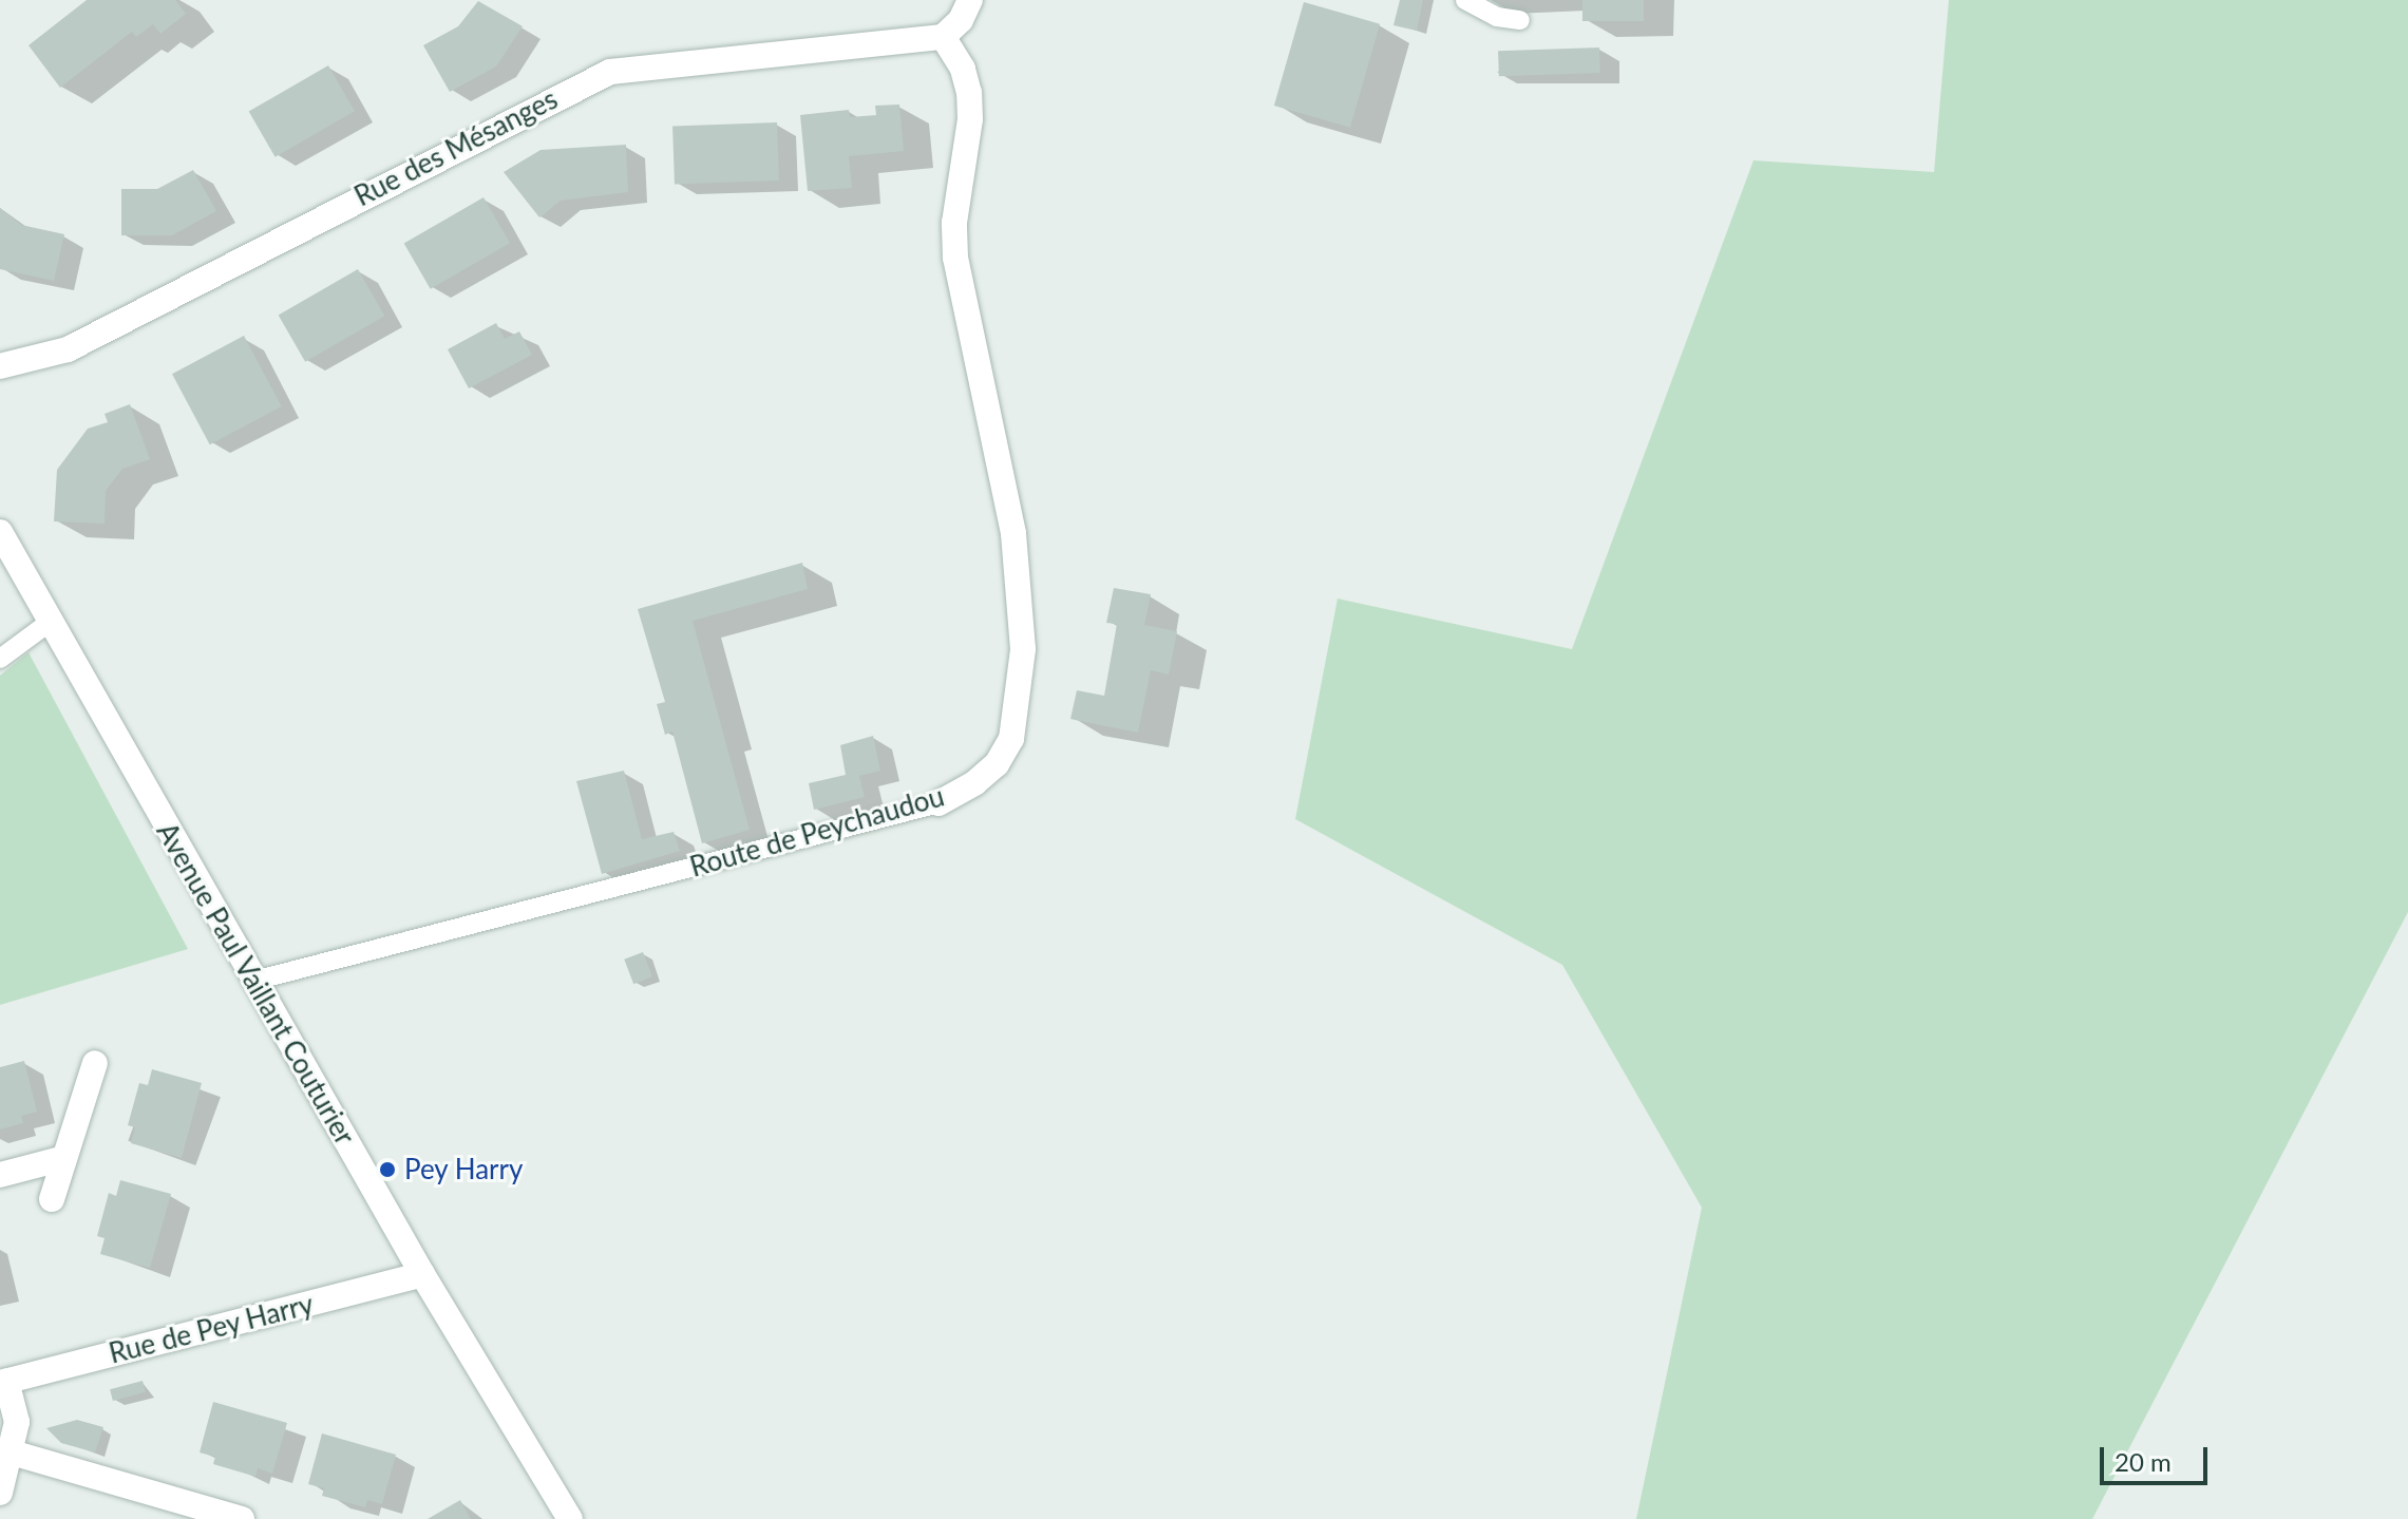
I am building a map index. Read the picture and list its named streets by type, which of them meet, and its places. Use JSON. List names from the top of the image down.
{
  "streets": {
    "street": [
      "Rue des Mésanges",
      "Route de Peychaudou",
      "Avenue Paul Vaillant Couturier",
      "Rue de Pey Harry"
    ]
  },
  "crossings": [
    ["Rue des Mésanges", "Route de Peychaudou"],
    ["Route de Peychaudou", "Avenue Paul Vaillant Couturier"],
    ["Avenue Paul Vaillant Couturier", "Rue de Pey Harry"]
  ],
  "places": ["Pey Harry"],
  "scale_bar": "20 m"
}
